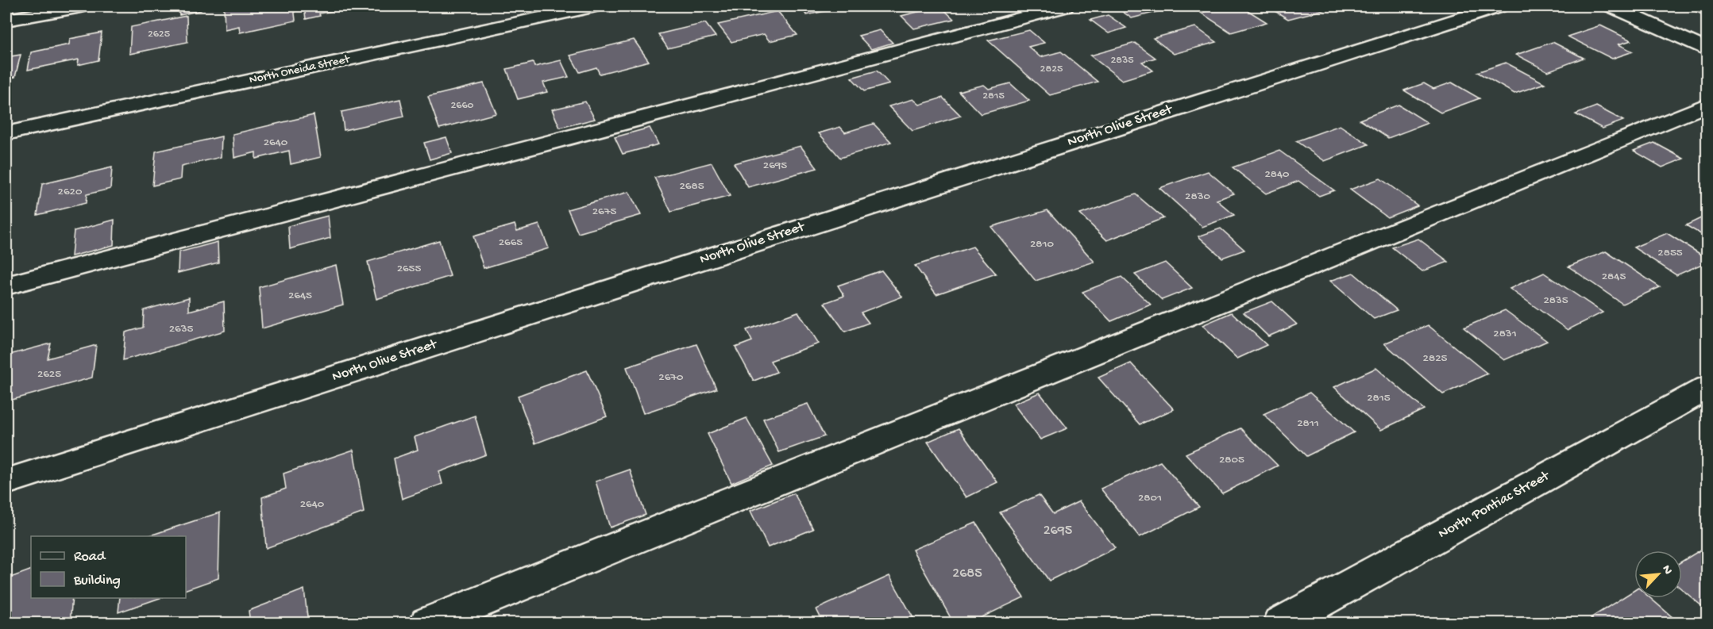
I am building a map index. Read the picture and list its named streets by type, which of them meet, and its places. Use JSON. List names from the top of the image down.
{
  "streets": {
    "street": ["North Oneida Street", "North Olive Street", "North Pontiac Street"]
  },
  "house_numbers": [
    "2625",
    "2835",
    "2825",
    "2815",
    "2660",
    "2640",
    "2695",
    "2840",
    "2685",
    "2620",
    "2830",
    "2675",
    "2665",
    "2810",
    "2855",
    "2655",
    "2845",
    "2645",
    "2835",
    "2635",
    "2831",
    "2825",
    "2625",
    "2670",
    "2815",
    "2811",
    "2805",
    "2801",
    "2640",
    "2695",
    "2685"
  ],
  "legend": ["Road", "Building"],
  "north": "top right"
}
